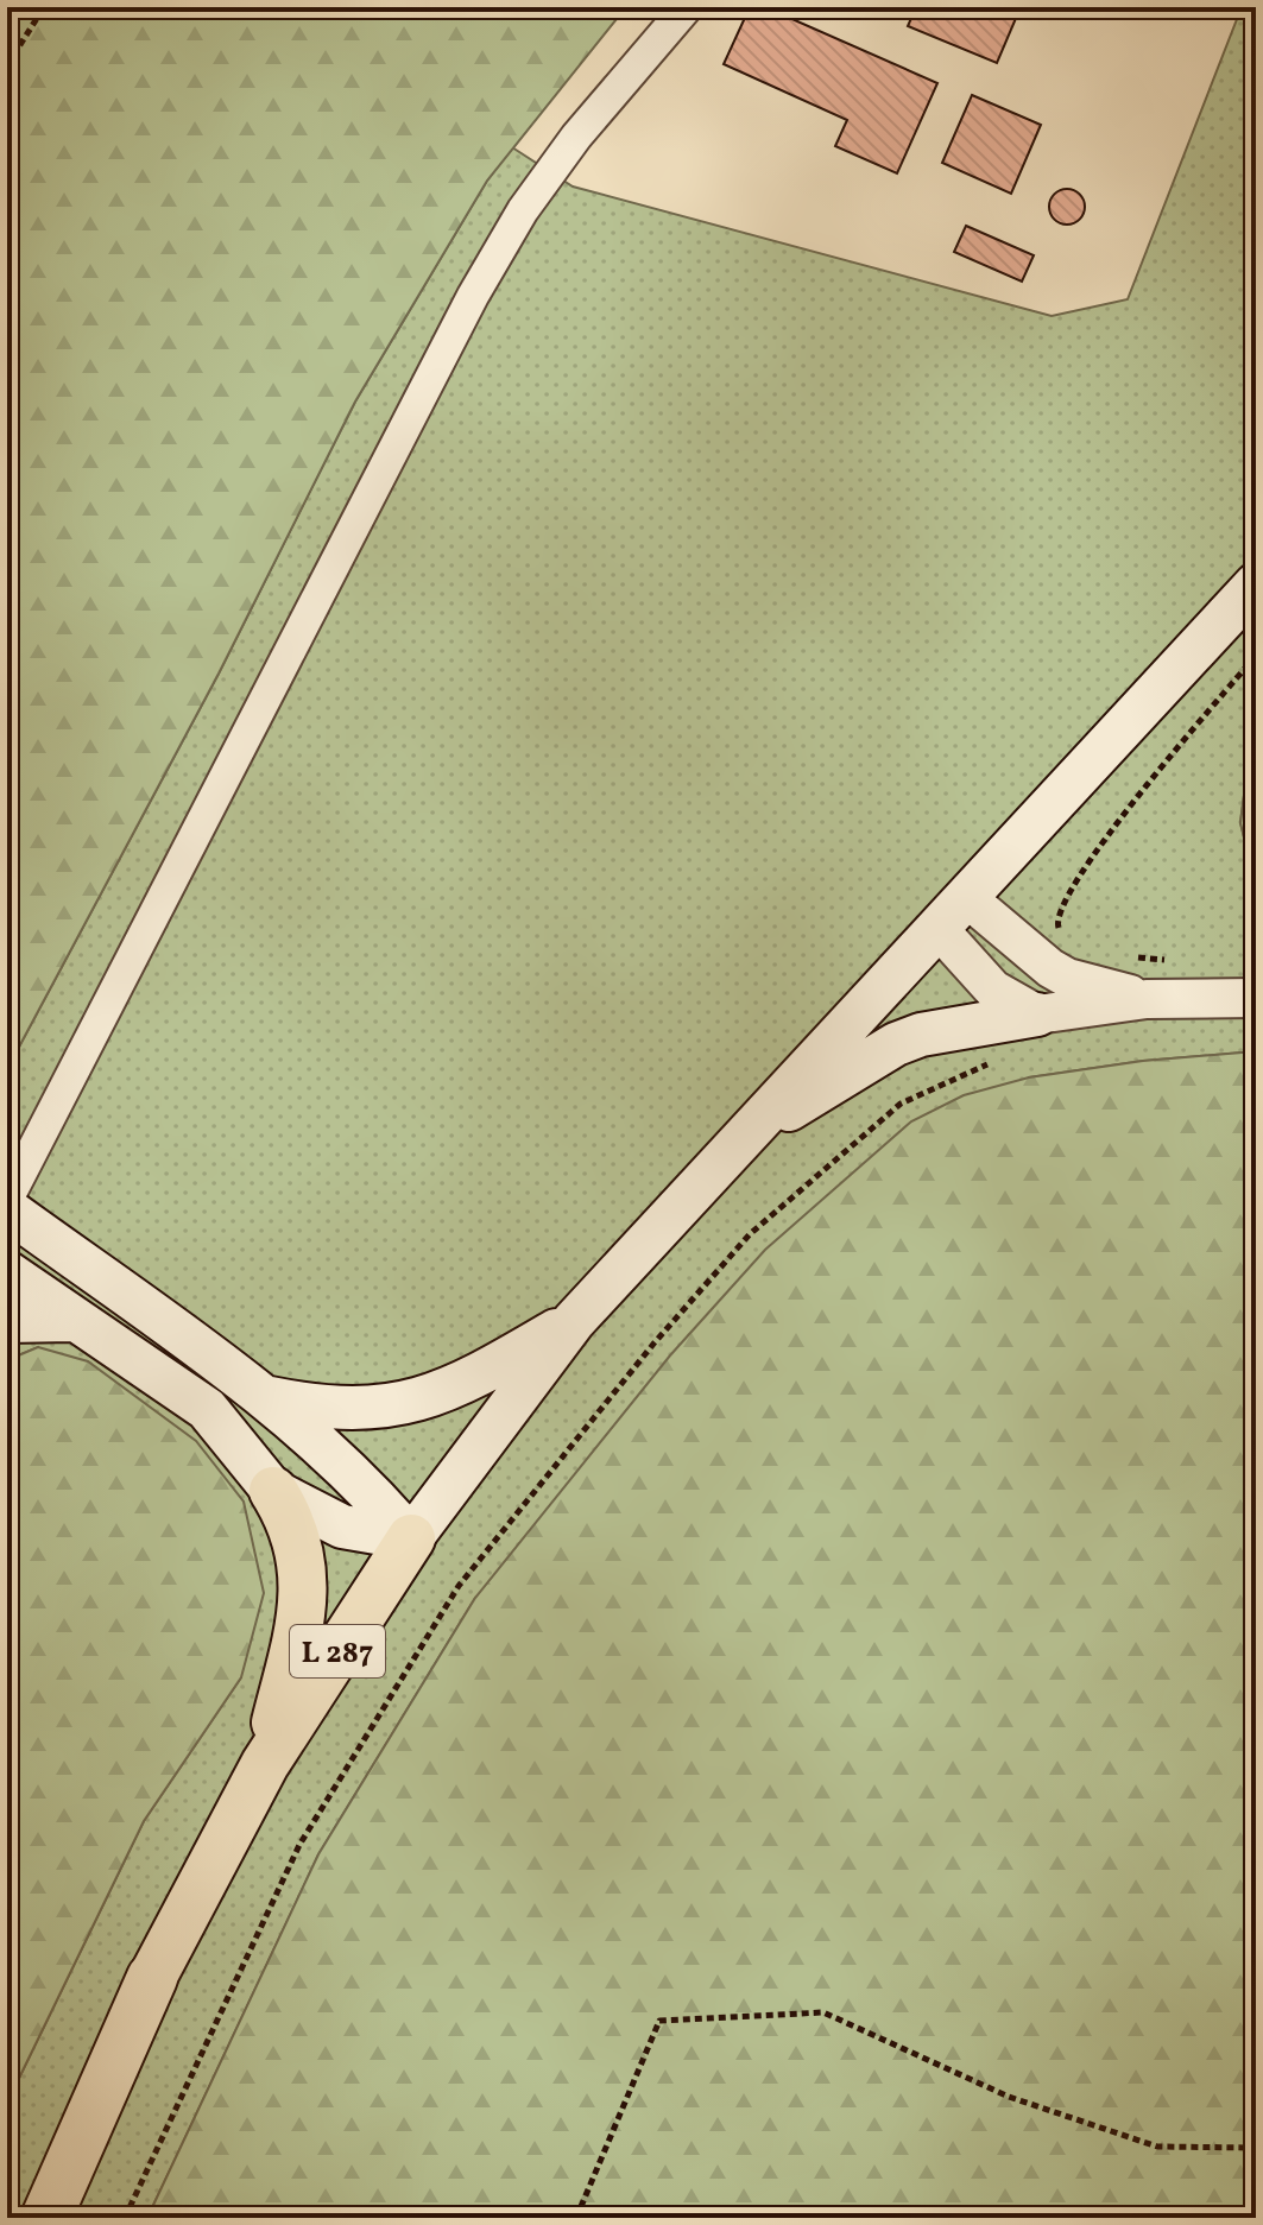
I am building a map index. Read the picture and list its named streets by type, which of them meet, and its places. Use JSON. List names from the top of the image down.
{
  "streets": {
    "highway": ["L 287"]
  }
}
